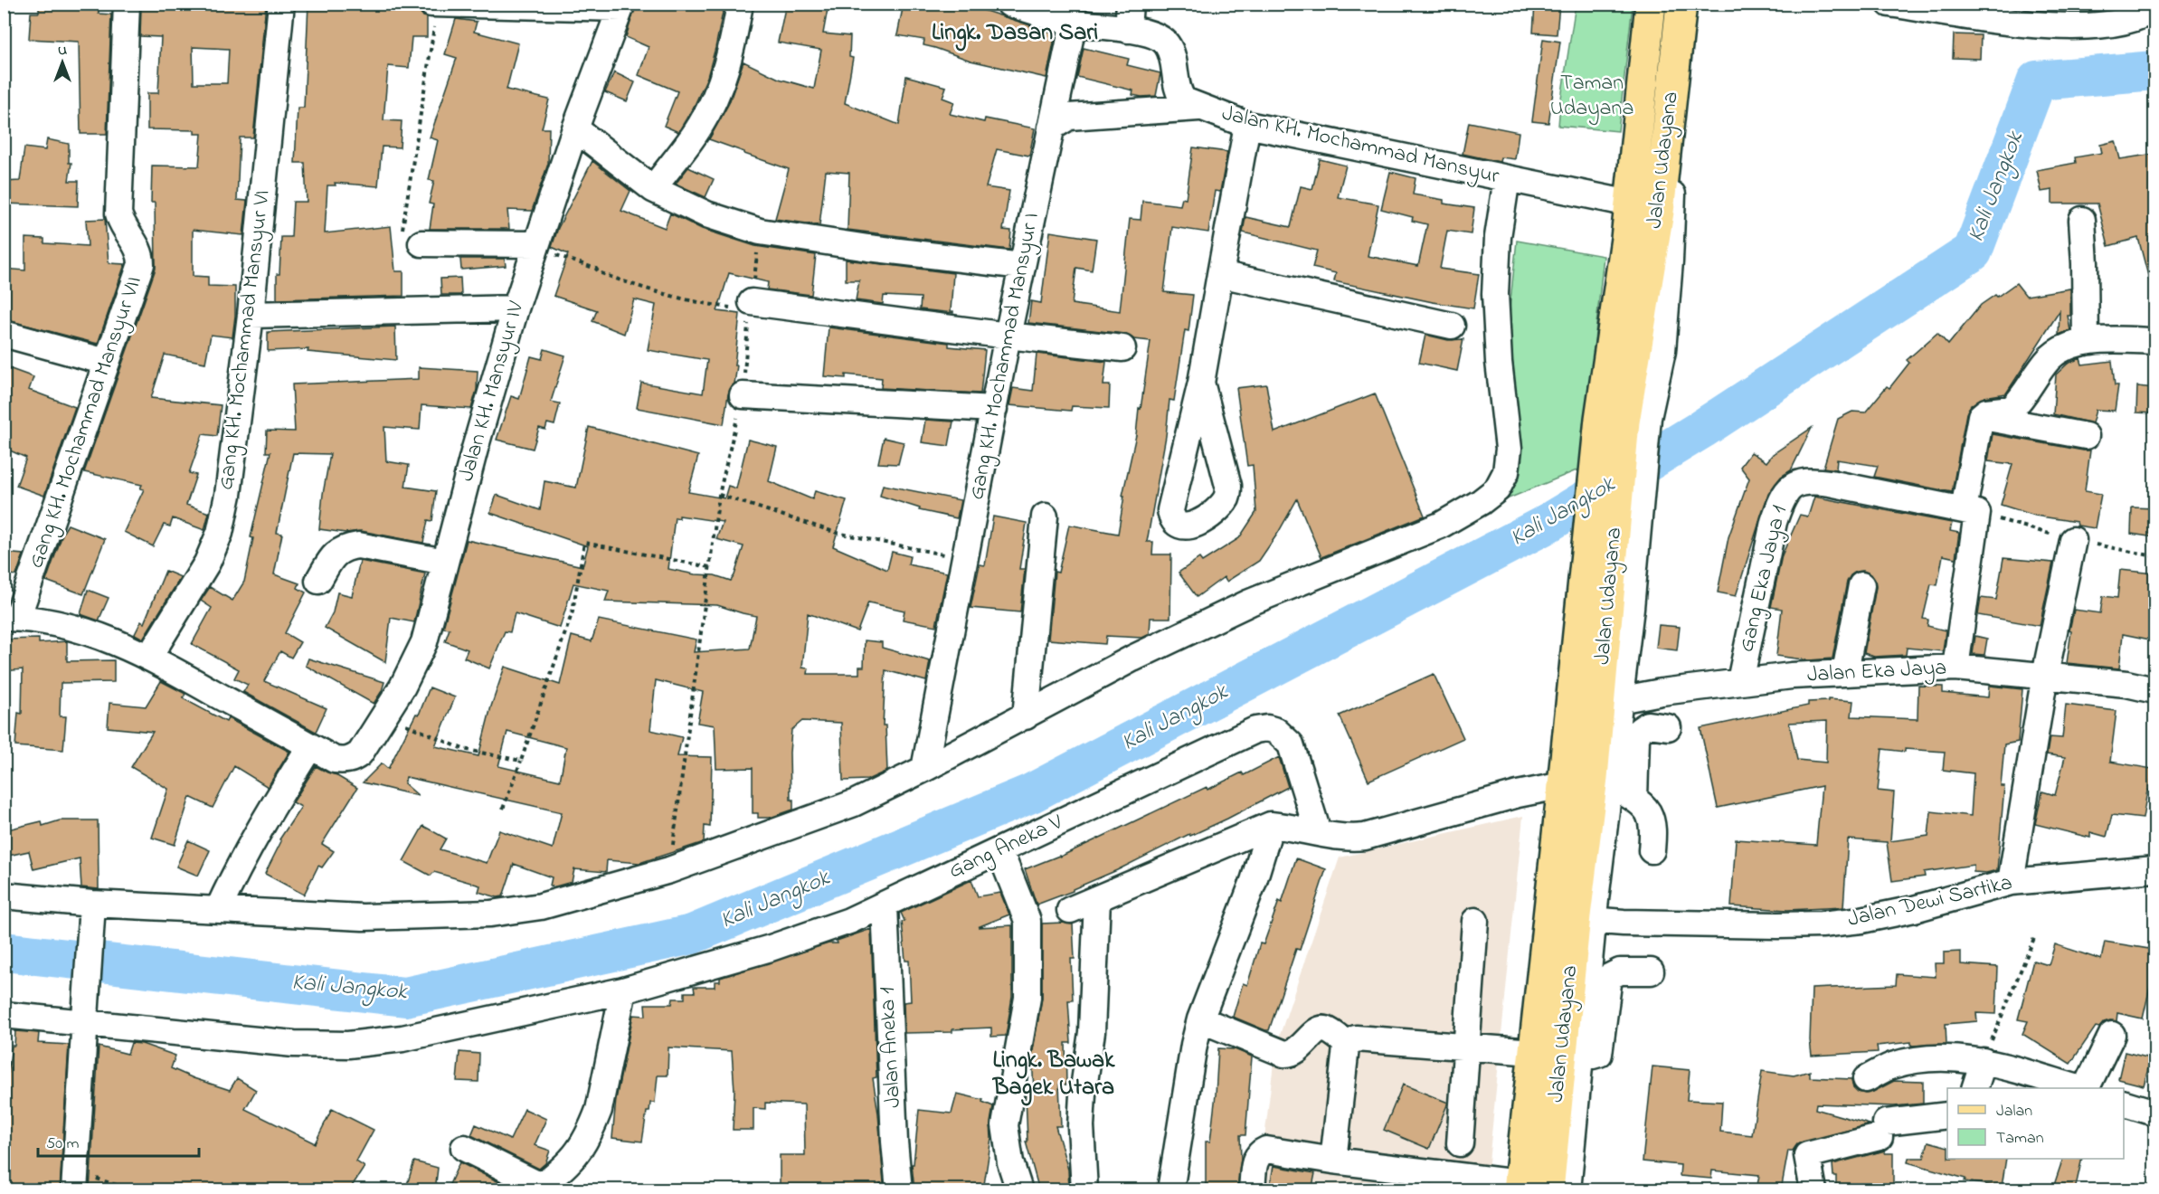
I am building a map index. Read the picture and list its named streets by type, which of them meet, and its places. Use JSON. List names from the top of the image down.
{
  "streets": {
    "main road": ["Jalan Udayana"],
    "street": [
      "Jalan KH. Mochammad Mansyur",
      "Gang KH. Mochammad Mansyur VI",
      "Gang KH. Mochammad Mansyur I",
      "Jalan KH. Mansyur IV",
      "Gang KH. Mochammad Mansyur VII",
      "Gang Eka Jaya 1",
      "Jalan Eka Jaya",
      "Gang Aneka V",
      "Jalan Dewi Sartika",
      "Jalan Aneka 1"
    ]
  },
  "crossings": [
    ["Jalan KH. Mochammad Mansyur", "Jalan Udayana"],
    ["Jalan KH. Mochammad Mansyur", "Gang KH. Mochammad Mansyur I"],
    ["Jalan Udayana", "Jalan Eka Jaya"],
    ["Jalan Udayana", "Jalan Dewi Sartika"],
    ["Gang Eka Jaya 1", "Jalan Eka Jaya"],
    ["Gang Aneka V", "Jalan Aneka 1"]
  ],
  "districts": ["Lingk. Dasan Sari", "Lingk. Bawak Bagek Utara"],
  "water": ["Kali Jangkok"],
  "parks": ["Taman Udayana"],
  "legend": ["Jalan", "Taman"],
  "scale_bar": "50 m",
  "north": "top"
}
